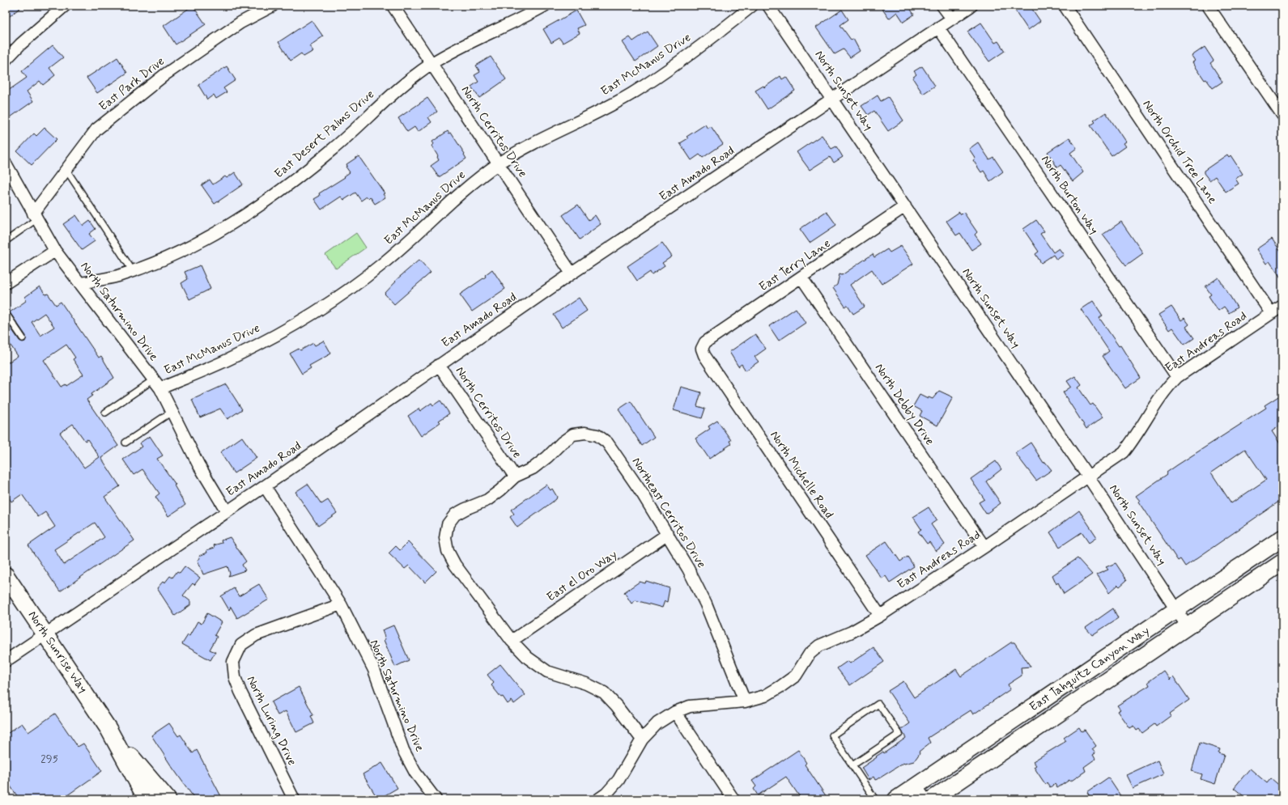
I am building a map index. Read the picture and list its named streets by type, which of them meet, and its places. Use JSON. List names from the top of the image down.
{
  "streets": {
    "main road": ["North Sunrise Way", "East Tahquitz Canyon Way"],
    "street": [
      "East McManus Drive",
      "East Park Drive",
      "North Sunset Way",
      "North Cerritos Drive",
      "East Desert Palms Drive",
      "North Orchid Tree Lane",
      "East Amado Road",
      "North Burton Way",
      "East Terry Lane",
      "North Saturmino Drive",
      "East Andreas Road",
      "North Debby Drive",
      "North Michelle Road",
      "Northeast Cerritos Drive",
      "East el Oro Way",
      "North Luring Drive"
    ]
  },
  "crossings": [
    ["East McManus Drive", "North Cerritos Drive"],
    ["East McManus Drive", "North Saturmino Drive"],
    ["East Park Drive", "North Saturmino Drive"],
    ["North Sunset Way", "East Amado Road"],
    ["North Sunset Way", "East Terry Lane"],
    ["North Sunset Way", "East Andreas Road"],
    ["North Sunset Way", "East Tahquitz Canyon Way"],
    ["North Cerritos Drive", "East Desert Palms Drive"],
    ["North Cerritos Drive", "East Amado Road"],
    ["North Cerritos Drive", "Northeast Cerritos Drive"],
    ["East Desert Palms Drive", "North Saturmino Drive"],
    ["North Orchid Tree Lane", "East Andreas Road"],
    ["East Amado Road", "North Burton Way"],
    ["East Amado Road", "North Saturmino Drive"],
    ["East Amado Road", "North Sunrise Way"],
    ["North Burton Way", "East Andreas Road"],
    ["East Terry Lane", "North Debby Drive"],
    ["East Terry Lane", "North Michelle Road"],
    ["North Saturmino Drive", "North Luring Drive"],
    ["East Andreas Road", "North Debby Drive"],
    ["East Andreas Road", "North Michelle Road"],
    ["East Andreas Road", "Northeast Cerritos Drive"],
    ["Northeast Cerritos Drive", "East el Oro Way"]
  ],
  "house_numbers": ["295"]
}
